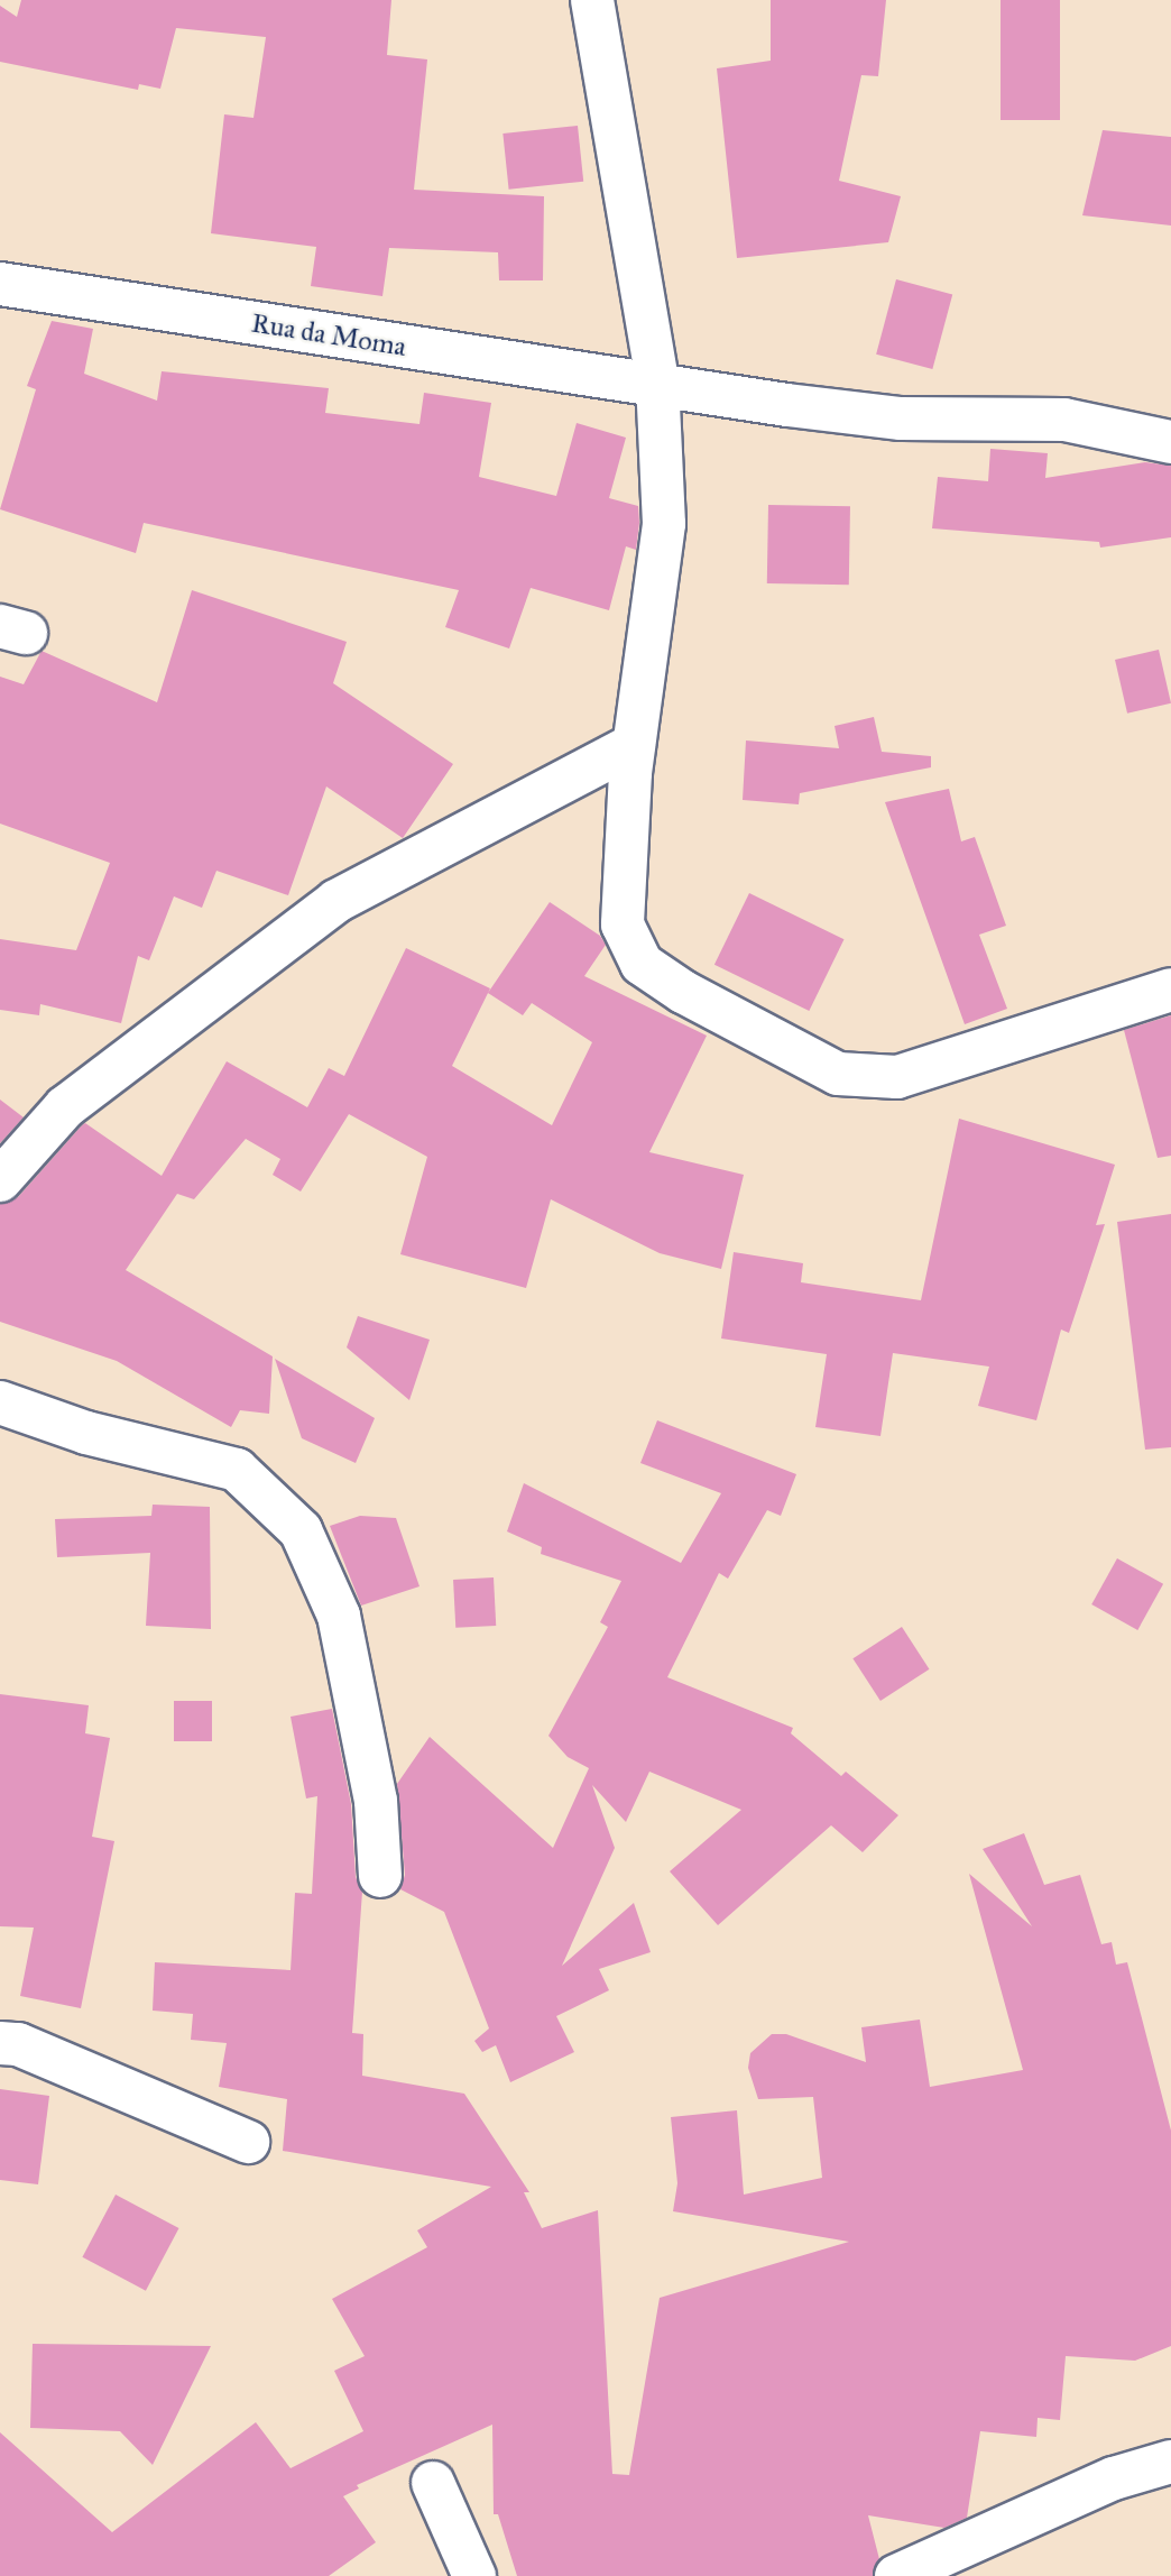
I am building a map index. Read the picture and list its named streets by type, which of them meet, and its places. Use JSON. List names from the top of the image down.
{
  "streets": {
    "street": ["Rua da Moma"]
  }
}
